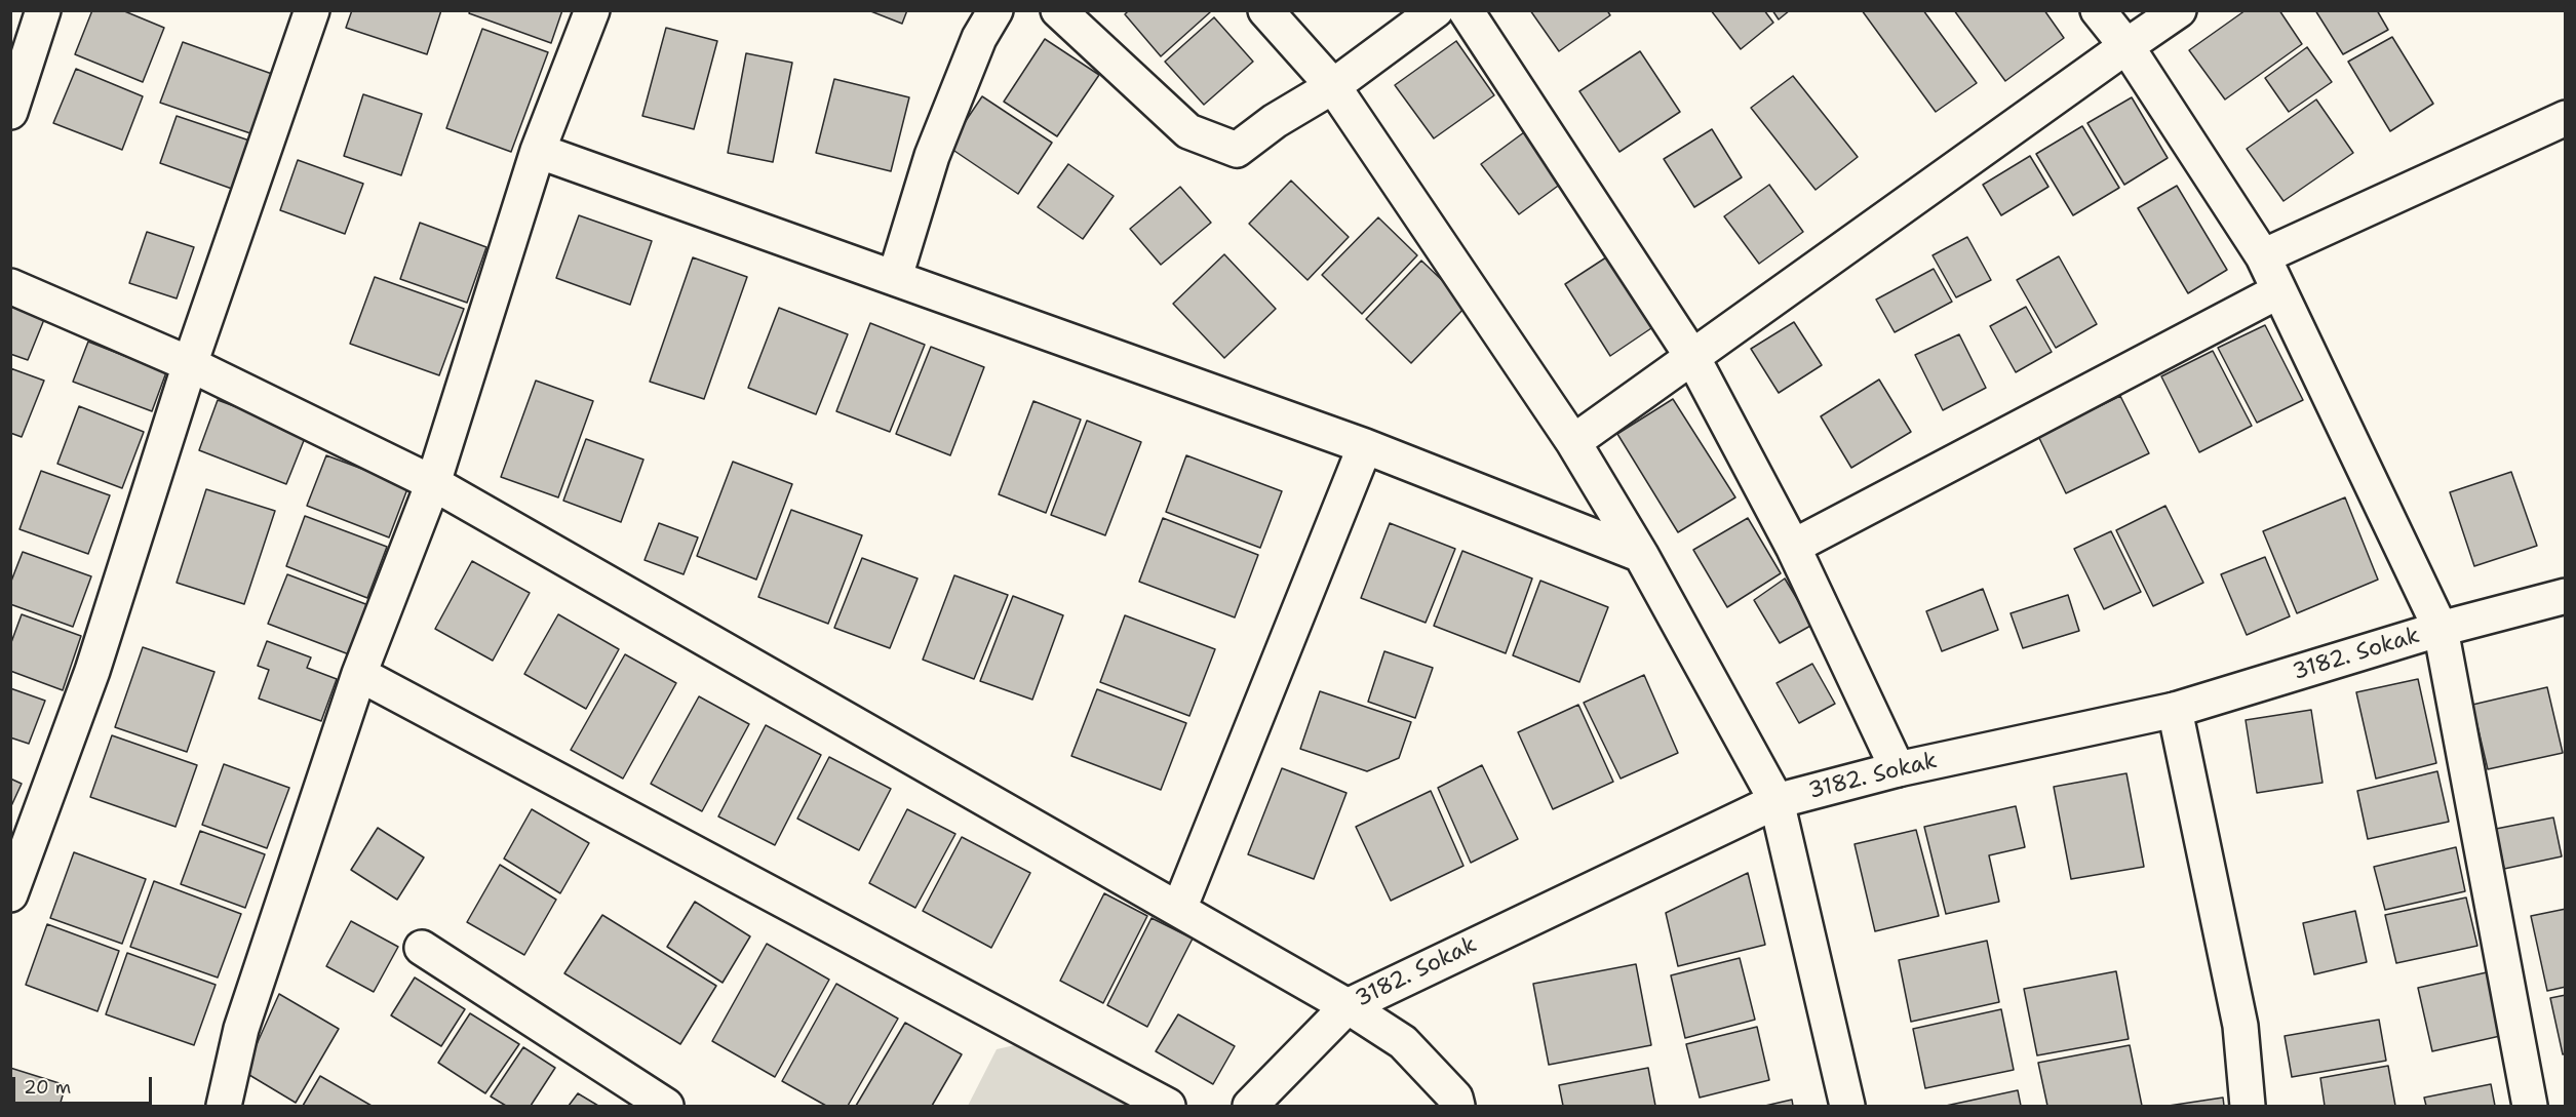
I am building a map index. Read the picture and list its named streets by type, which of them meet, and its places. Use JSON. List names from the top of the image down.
{
  "streets": {
    "street": ["3182. Sokak"]
  },
  "scale_bar": "20 m"
}
